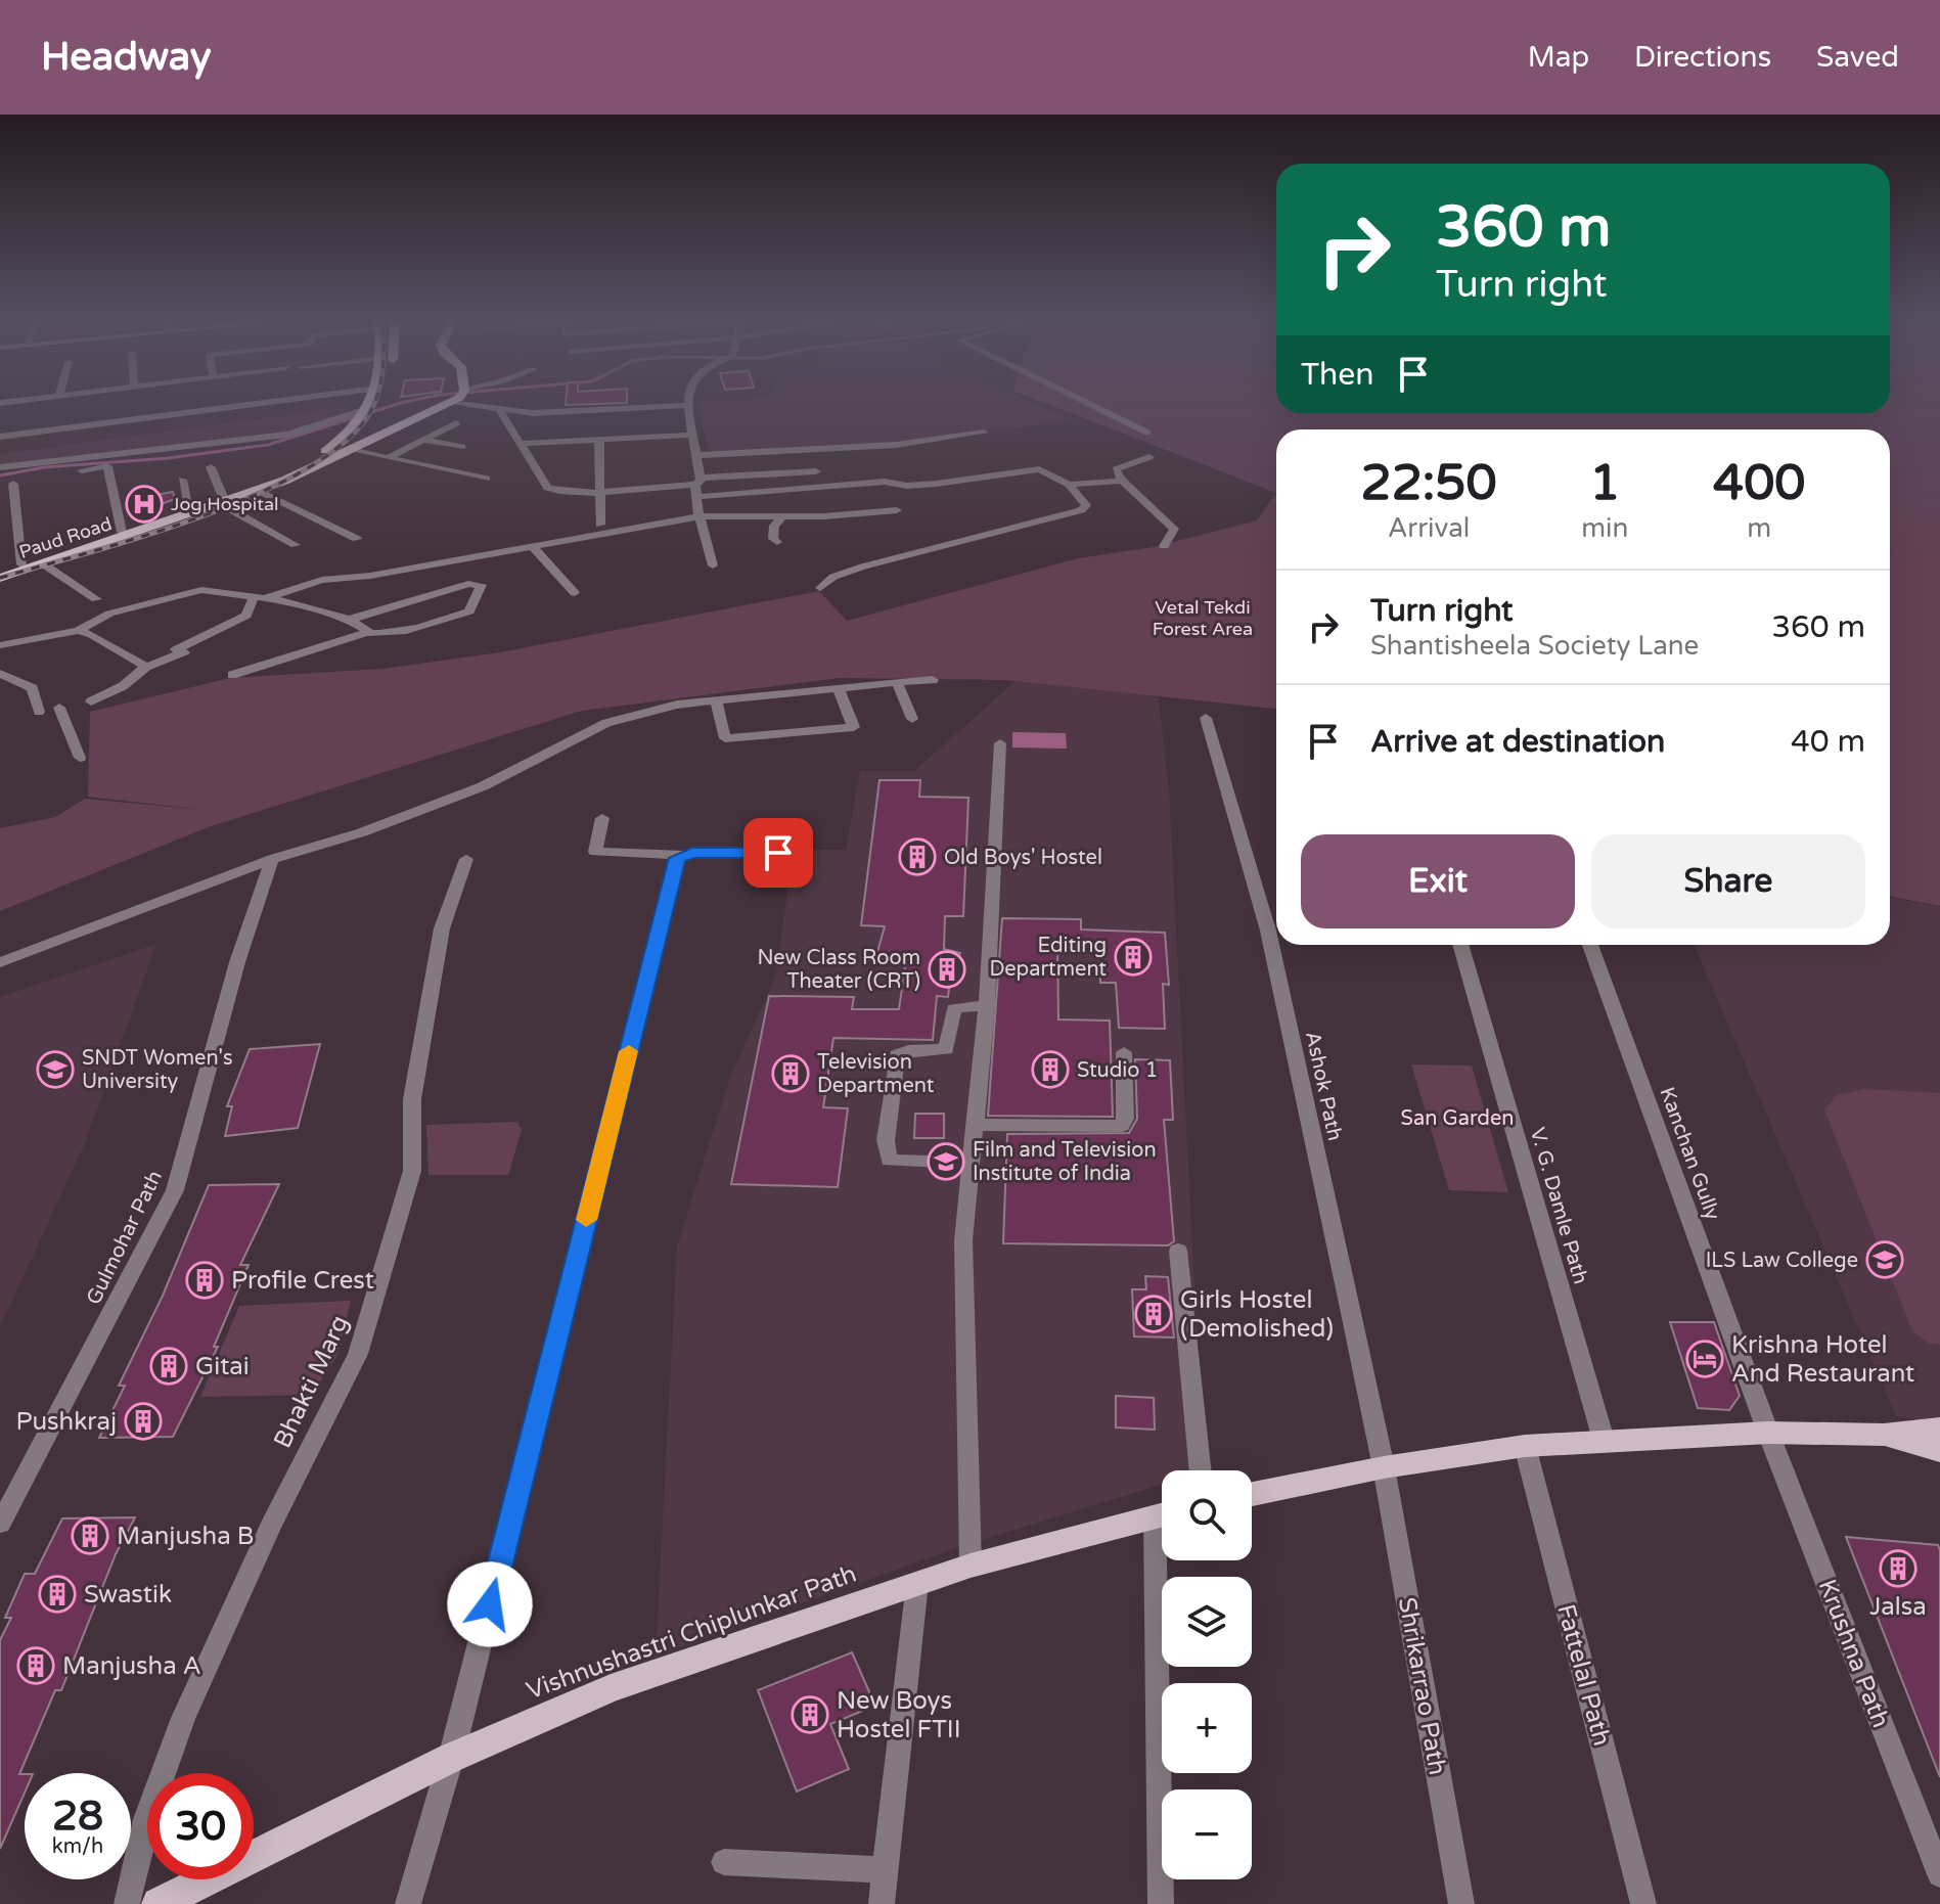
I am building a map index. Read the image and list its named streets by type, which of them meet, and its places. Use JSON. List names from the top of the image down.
{
  "streets": {
    "main road": ["Paud Road", "Vishnushastri Chiplunkar Path"],
    "street": [
      "Ashok Path",
      "Kanchan Gully",
      "V. G. Damle Path",
      "Gulmohar Path",
      "Bhakti Marg",
      "Krushna Path",
      "Fattelal Path",
      "Shrikarrao Path"
    ]
  },
  "crossings": [
    ["Ashok Path", "Shrikarrao Path"],
    ["Kanchan Gully", "Krushna Path"]
  ],
  "parks": ["Vetal Tekdi Forest Area", "San Garden"],
  "places": {
    "hospital": ["Jog Hospital"],
    "building": [
      "Old Boys' Hostel",
      "Editing Department",
      "New Class Room Theater (CRT)",
      "Studio 1",
      "Television Department",
      "Profile Crest",
      "Girls Hostel (Demolished)",
      "Gitai",
      "Pushkraj",
      "Manjusha B",
      "Jalsa",
      "Swastik",
      "Manjusha A",
      "New Boys Hostel FTII"
    ],
    "school or university": ["SNDT Women's University", "Film and Television Institute of India", "ILS Law College"],
    "hotel": ["Krishna Hotel And Restaurant"]
  },
  "page": {
    "header": "Headway",
    "nav": ["Map", "Directions", "Saved"],
    "turn": ["360 m", "Turn right"],
    "then": "Then",
    "eta": [
      "22:50",
      "Arrival",
      "1",
      "min",
      "400",
      "m"
    ],
    "list": [
      {
        "name": "Turn right",
        "note": "Shantisheela Society Lane",
        "value": "360 m"
      },
      {
        "name": "Arrive at destination",
        "value": "40 m"
      }
    ],
    "buttons": ["Exit", "Share"],
    "map_buttons": ["+", "−"],
    "speed": "28 km/h",
    "limit": "30"
  }
}
